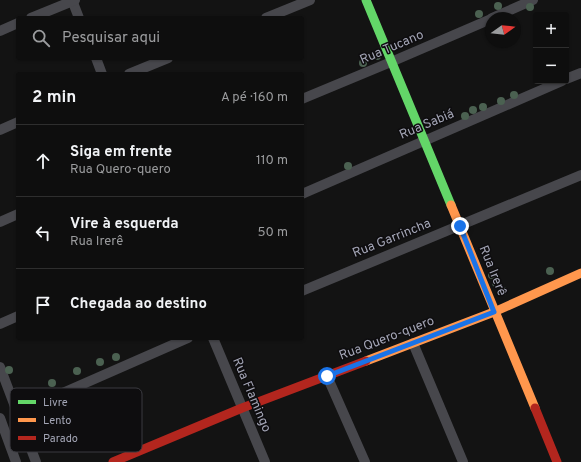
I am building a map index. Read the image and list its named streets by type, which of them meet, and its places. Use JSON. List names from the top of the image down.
{
  "streets": {
    "street": [
      "Rua Tucano",
      "Rua Sabiá",
      "Rua Garrincha",
      "Rua Irerê",
      "Rua Quero-quero",
      "Rua Flamingo"
    ]
  },
  "crossings": [
    ["Rua Tucano", "Rua Irerê"],
    ["Rua Sabiá", "Rua Irerê"],
    ["Rua Garrincha", "Rua Irerê"],
    ["Rua Irerê", "Rua Quero-quero"],
    ["Rua Quero-quero", "Rua Flamingo"]
  ],
  "legend": ["Livre", "Lento", "Parado"],
  "north": "right",
  "page": {
    "map_buttons": ["+", "−"],
    "search": "Pesquisar aqui",
    "heading": ["2 min", "A pé · 160 m"],
    "list": [
      ["Siga em frente", "Rua Quero-quero", "110 m"],
      ["Vire à esquerda", "Rua Irerê", "50 m"],
      "Chegada ao destino"
    ]
  }
}
